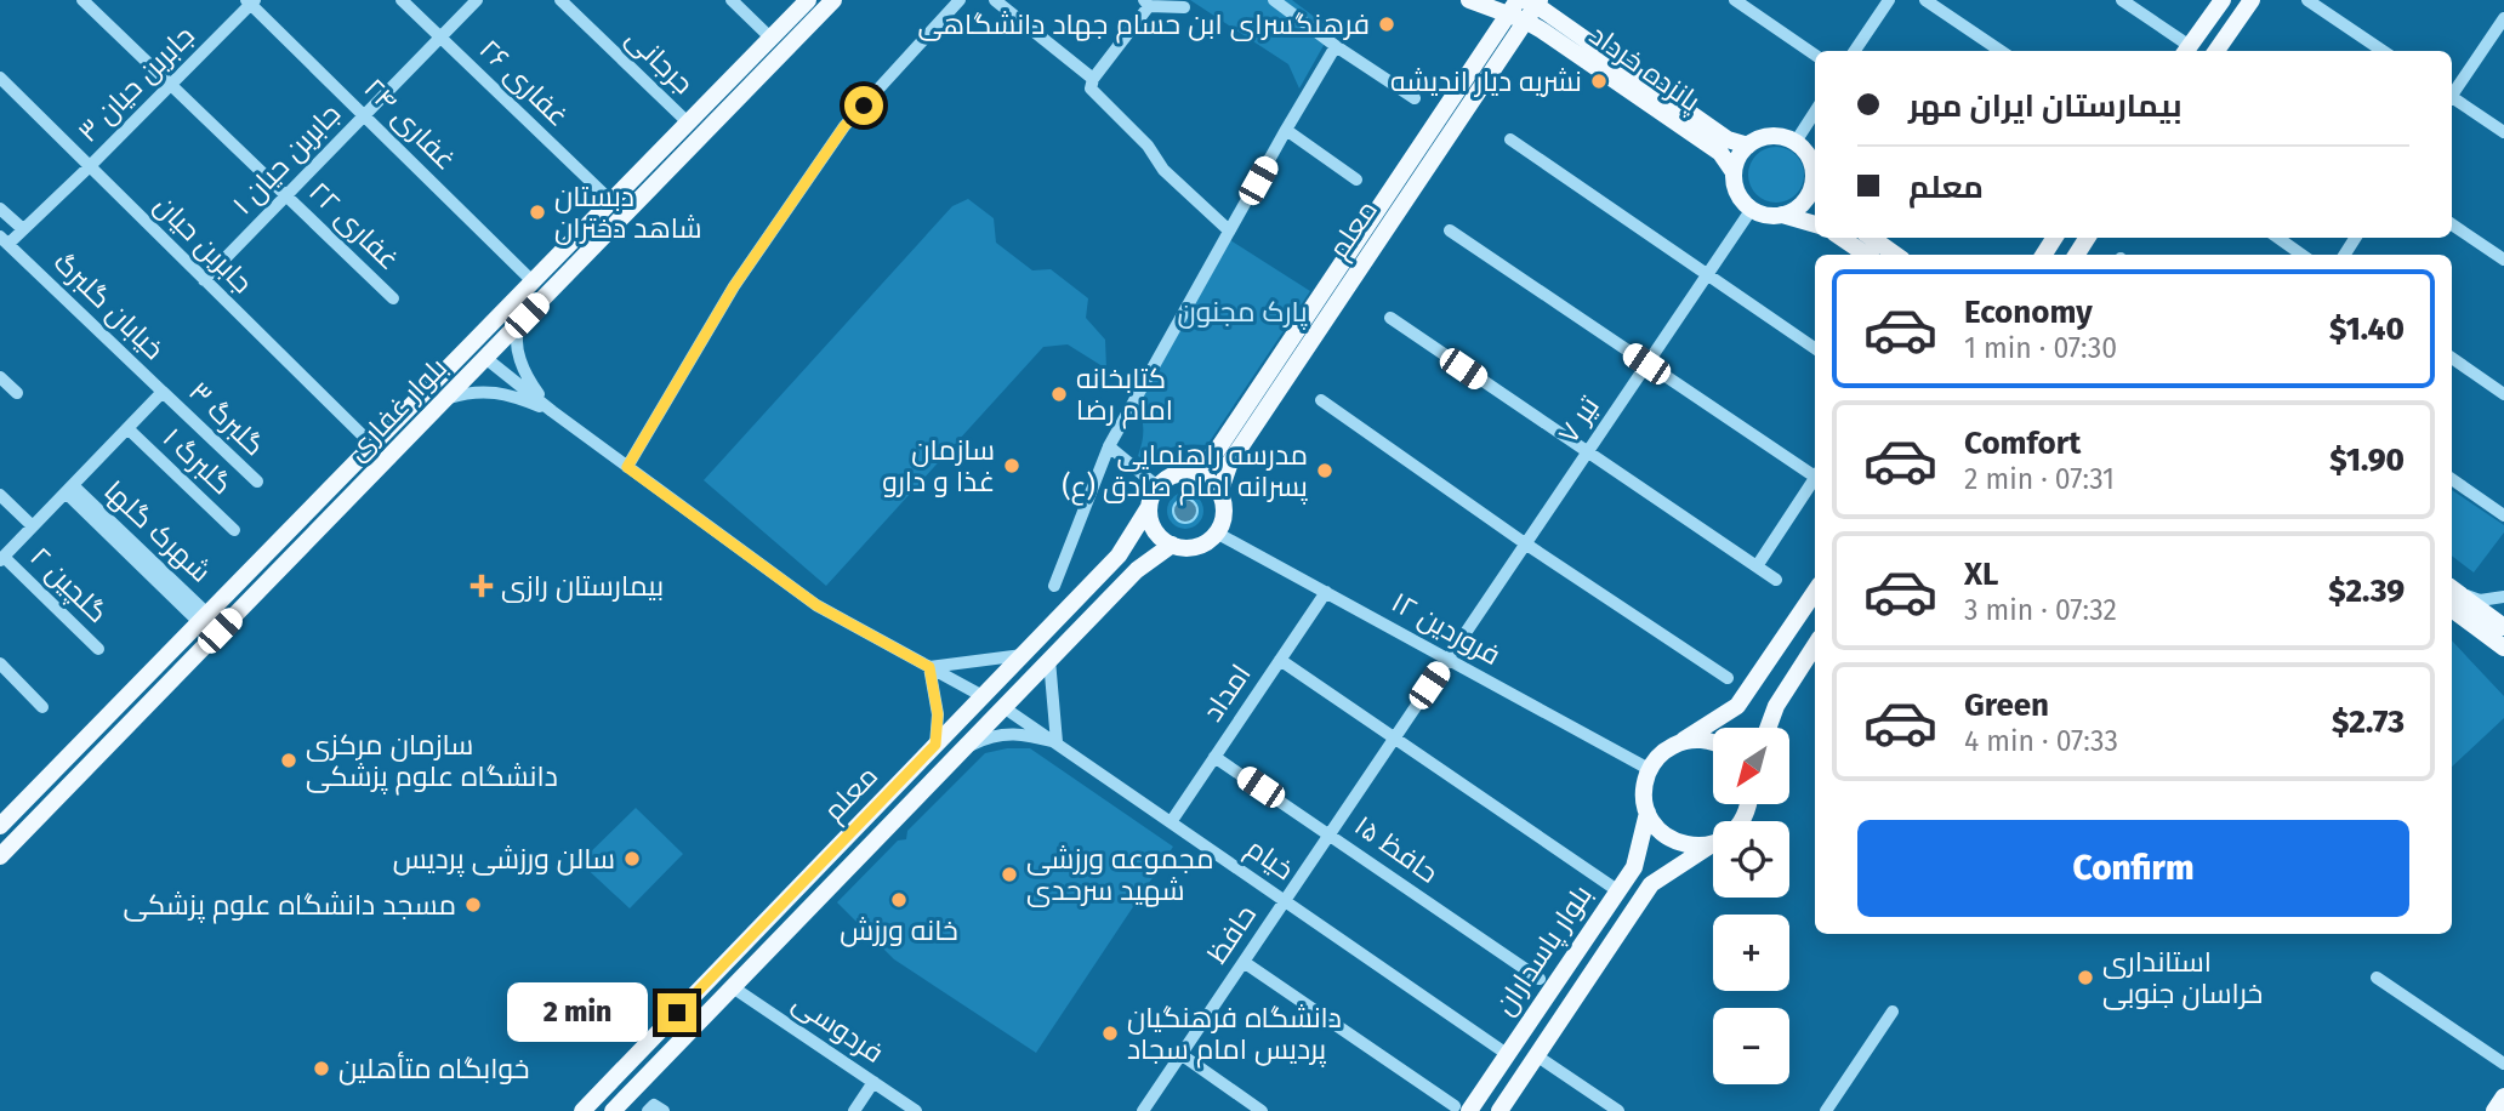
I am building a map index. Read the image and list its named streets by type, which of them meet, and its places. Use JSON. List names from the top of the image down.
{
  "streets": {
    "main road": [
      "پانزده خرداد",
      "معلم",
      "بلوار غفاری",
      "بلوار پاسداران"
    ],
    "street": [
      "جرجانی",
      "غفاری ۲۶",
      "جابربن حیان ۳",
      "غفاری ۲۴",
      "جابربن حیان ۱",
      "غفاری ۲۲",
      "جابربن حیان",
      "خیابان گلبرگ",
      "گلبرگ ۳",
      "۷ تیر",
      "گلبرگ ۱",
      "شهرک گلها",
      "گلچین ۲",
      "۱۲ فروردین",
      "امداد",
      "حافظ ۱۵",
      "خیام",
      "حافظ",
      "فردوسی"
    ]
  },
  "crossings": [
    ["جرجانی", "بلوار غفاری"],
    ["پانزده خرداد", "معلم"],
    ["غفاری ۲۶", "جابربن حیان ۱"],
    ["غفاری ۲۶", "بلوار غفاری"],
    ["جابربن حیان ۳", "غفاری ۲۴"],
    ["جابربن حیان ۳", "غفاری ۲۲"],
    ["جابربن حیان ۳", "جابربن حیان"],
    ["جابربن حیان ۳", "خیابان گلبرگ"],
    ["غفاری ۲۴", "جابربن حیان ۱"],
    ["غفاری ۲۴", "بلوار غفاری"],
    ["جابربن حیان ۱", "غفاری ۲۲"],
    ["جابربن حیان ۱", "جابربن حیان"],
    ["معلم", "۱۲ فروردین"],
    ["معلم", "خیام"],
    ["معلم", "فردوسی"],
    ["جابربن حیان", "بلوار غفاری"],
    ["خیابان گلبرگ", "گلبرگ ۳"],
    ["خیابان گلبرگ", "گلبرگ ۱"],
    ["خیابان گلبرگ", "شهرک گلها"],
    ["خیابان گلبرگ", "گلچین ۲"],
    ["بلوار غفاری", "شهرک گلها"],
    ["۷ تیر", "۱۲ فروردین"],
    ["۷ تیر", "حافظ"],
    ["۱۲ فروردین", "امداد"],
    ["۱۲ فروردین", "حافظ"],
    ["۱۲ فروردین", "بلوار پاسداران"],
    ["امداد", "حافظ ۱۵"],
    ["امداد", "خیام"],
    ["حافظ ۱۵", "حافظ"],
    ["خیام", "حافظ"],
    ["خیام", "بلوار پاسداران"]
  ],
  "parks": ["پارک مجنون"],
  "places": {
    "other": [
      "فرهنگسرای ابن حسام جهاد دانشگاهی",
      "نشریه دیار اندیشه",
      "دبستان شاهد دختران",
      "کتابخانه امام رضا",
      "سازمان غذا و دارو",
      "مدرسه راهنمایی پسرانه امام صادق (ع)",
      "سازمان مرکزی دانشگاه علوم پزشکی",
      "سالن ورزشی پردیس",
      "مجموعه ورزشی شهید سرحدی",
      "خانه ورزش",
      "مسجد دانشگاه علوم پزشکی",
      "استانداری خراسان جنوبی",
      "دانشگاه فرهنگیان پردیس امام سجاد",
      "خوابگاه متأهلین"
    ],
    "health": ["بیمارستان رازی"]
  },
  "north": "bottom left",
  "page": {
    "banner": ["بیمارستان ایران مهر", "معلم"],
    "list": [
      {
        "name": "Economy",
        "note": "1 min · 07:30",
        "value": "$1.40"
      },
      {
        "name": "Comfort",
        "note": "2 min · 07:31",
        "value": "$1.90"
      },
      {
        "name": "XL",
        "note": "3 min · 07:32",
        "value": "$2.39"
      },
      {
        "name": "Green",
        "note": "4 min · 07:33",
        "value": "$2.73"
      }
    ],
    "map_buttons": ["+", "−"],
    "buttons": "Confirm",
    "bubble": "2 min"
  }
}
